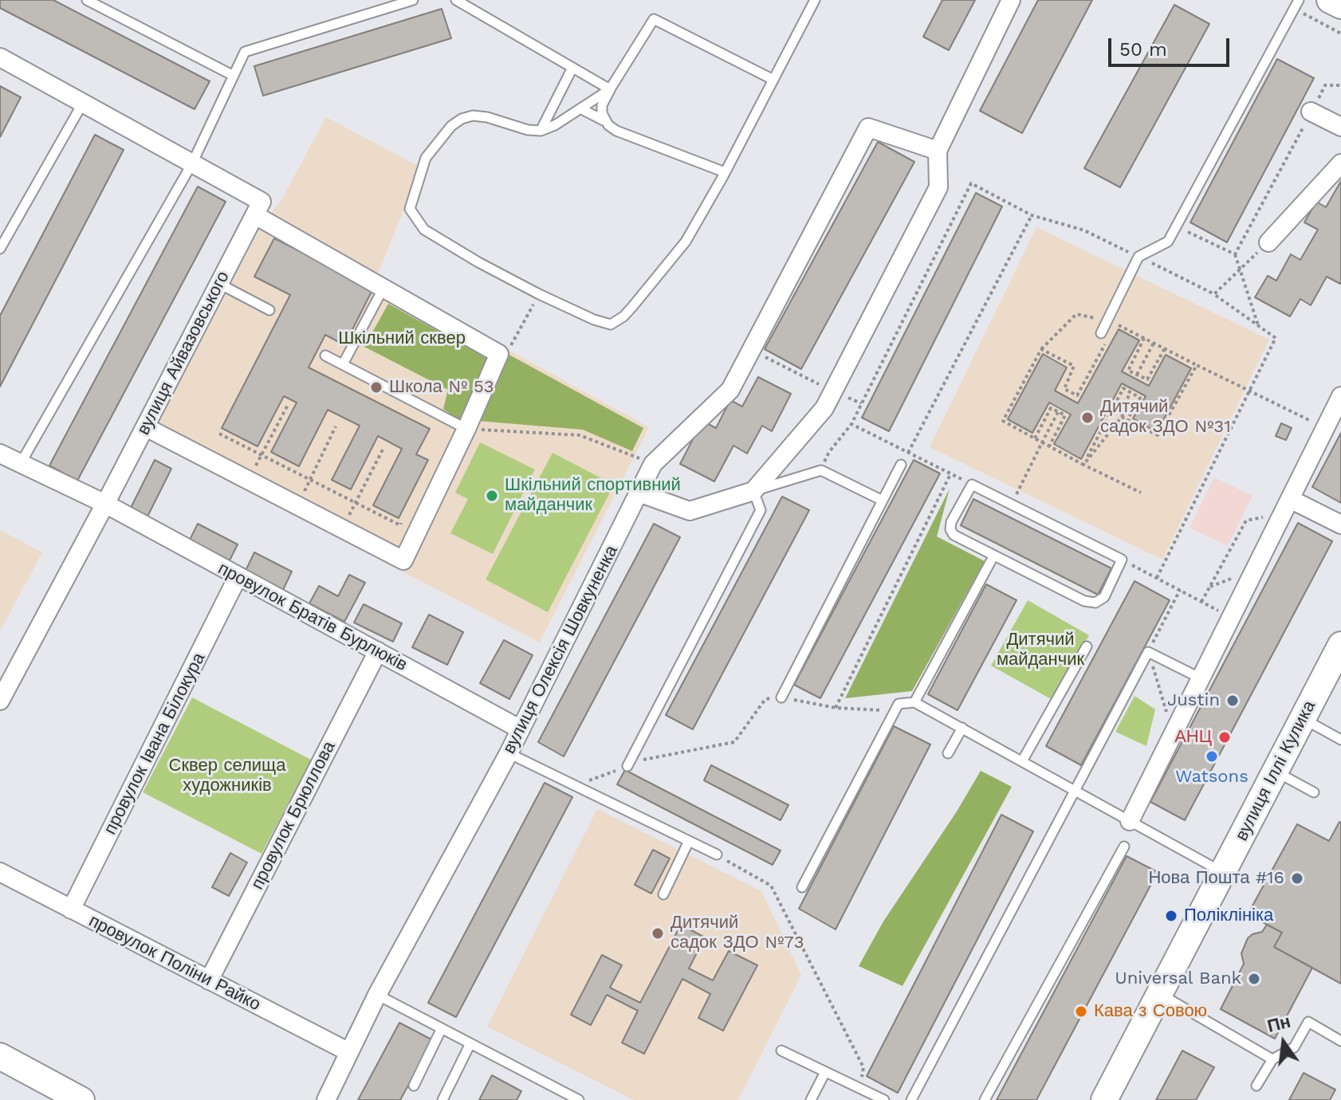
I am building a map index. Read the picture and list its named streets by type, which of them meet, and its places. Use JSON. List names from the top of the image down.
{
  "streets": {
    "street": [
      "вулиця Айвазовського",
      "провулок Братів Бурлюків",
      "вулиця Олексія Шовкуненка",
      "провулок Івана Білокура",
      "вулиця Іллі Кулика",
      "провулок Брюллова",
      "провулок Поліни Райко"
    ]
  },
  "crossings": [
    ["вулиця Айвазовського", "провулок Братів Бурлюків"],
    ["провулок Братів Бурлюків", "вулиця Олексія Шовкуненка"],
    ["провулок Братів Бурлюків", "провулок Івана Білокура"],
    ["провулок Братів Бурлюків", "провулок Брюллова"],
    ["вулиця Олексія Шовкуненка", "провулок Поліни Райко"],
    ["провулок Івана Білокура", "провулок Поліни Райко"],
    ["провулок Брюллова", "провулок Поліни Райко"]
  ],
  "parks": ["Шкільний сквер", "Дитячий майданчик", "Сквер селища художників"],
  "places": [
    "Школа № 53",
    "Дитячий садок ЗДО №31",
    "Шкільний спортивний майданчик",
    "Justin",
    "АНЦ",
    "Watsons",
    "Нова Пошта #16",
    "Поліклініка",
    "Дитячий садок ЗДО №73",
    "Universal Bank",
    "Кава з Совою"
  ],
  "scale_bar": "50 m",
  "north": "top"
}
